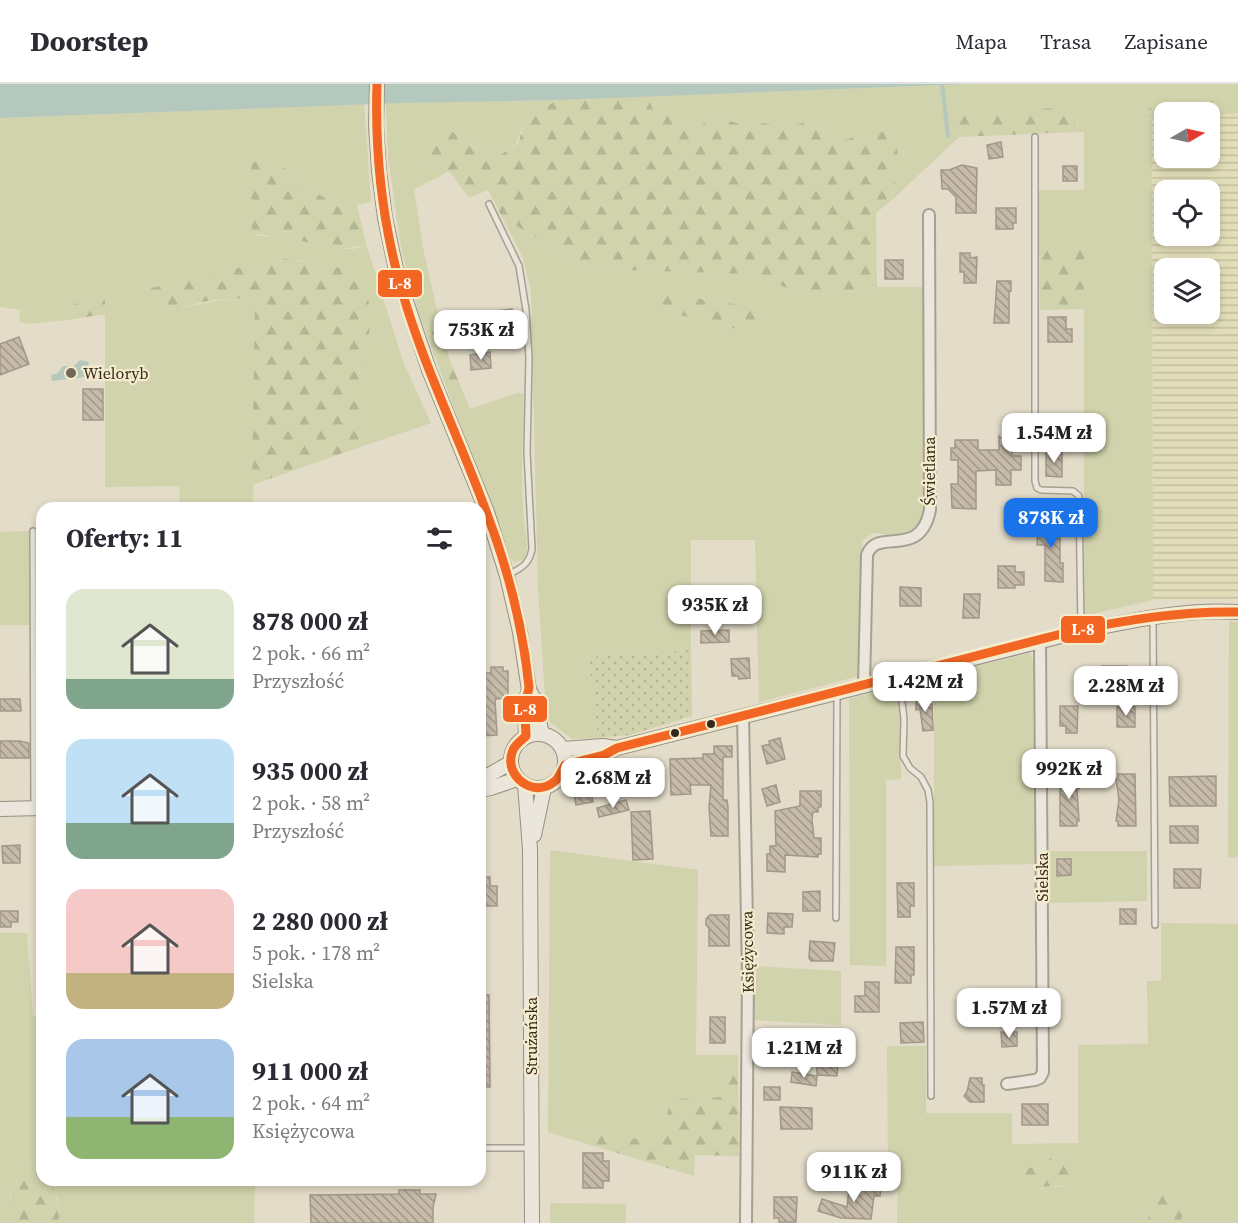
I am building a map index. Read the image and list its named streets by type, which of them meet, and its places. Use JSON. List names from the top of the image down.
{
  "streets": {
    "main road": ["Strużańska"],
    "street": ["Świetlana", "Sielska", "Księżycowa"]
  },
  "places": ["Wieloryb"],
  "lines": ["transit line L-8"],
  "north": "right",
  "page": {
    "header": "Doorstep",
    "nav": ["Mapa", "Trasa", "Zapisane"],
    "price": [
      "753K zł",
      "1.54M zł",
      "878K zł",
      "935K zł",
      "1.42M zł",
      "2.28M zł",
      "992K zł",
      "2.68M zł",
      "1.57M zł",
      "1.21M zł",
      "911K zł"
    ],
    "heading": "Oferty: 11",
    "list": [
      {
        "name": "878 000 zł",
        "note": "2 pok. · 66 m² · Przyszłość"
      },
      {
        "name": "935 000 zł",
        "note": "2 pok. · 58 m² · Przyszłość"
      },
      {
        "name": "2 280 000 zł",
        "note": "5 pok. · 178 m² · Sielska"
      },
      {
        "name": "911 000 zł",
        "note": "2 pok. · 64 m² · Księżycowa"
      }
    ]
  }
}
